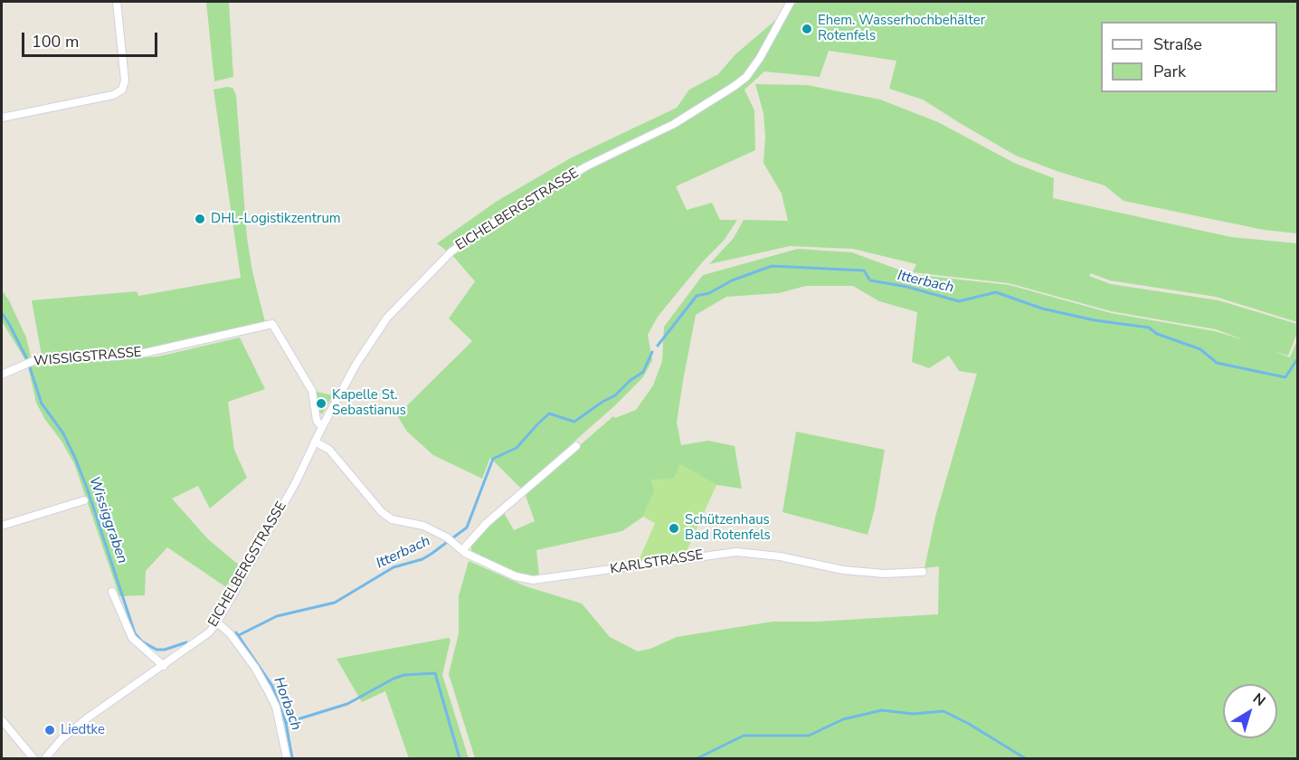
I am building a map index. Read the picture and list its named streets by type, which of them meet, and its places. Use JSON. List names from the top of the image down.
{
  "streets": {
    "street": ["EICHELBERGSTRASSE", "WISSIGSTRASSE", "KARLSTRASSE"]
  },
  "crossings": [
    ["EICHELBERGSTRASSE", "WISSIGSTRASSE"],
    ["EICHELBERGSTRASSE", "KARLSTRASSE"]
  ],
  "water": ["Itterbach", "Wissiggraben", "Horbach"],
  "places": [
    "Ehem. Wasserhochbehälter Rotenfels",
    "DHL-Logistikzentrum",
    "Kapelle St. Sebastianus",
    "Schützenhaus Bad Rotenfels",
    "Liedtke"
  ],
  "legend": ["Straße", "Park"],
  "scale_bar": "100 m",
  "north": "top right"
}
